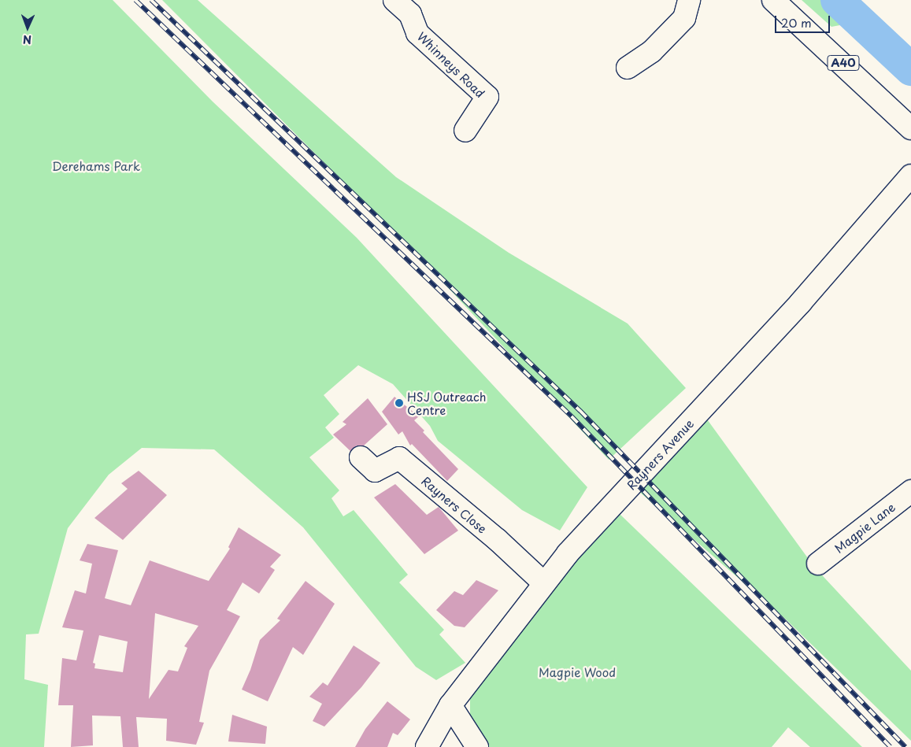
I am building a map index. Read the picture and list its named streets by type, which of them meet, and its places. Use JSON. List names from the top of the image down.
{
  "streets": {
    "street": [
      "A40",
      "Whinneys Road",
      "Rayners Avenue",
      "Rayners Close",
      "Magpie Lane"
    ]
  },
  "crossings": [
    ["Rayners Avenue", "Rayners Close"]
  ],
  "parks": ["Derehams Park", "Magpie Wood"],
  "places": ["HSJ Outreach Centre"],
  "scale_bar": "20 m",
  "north": "bottom"
}
